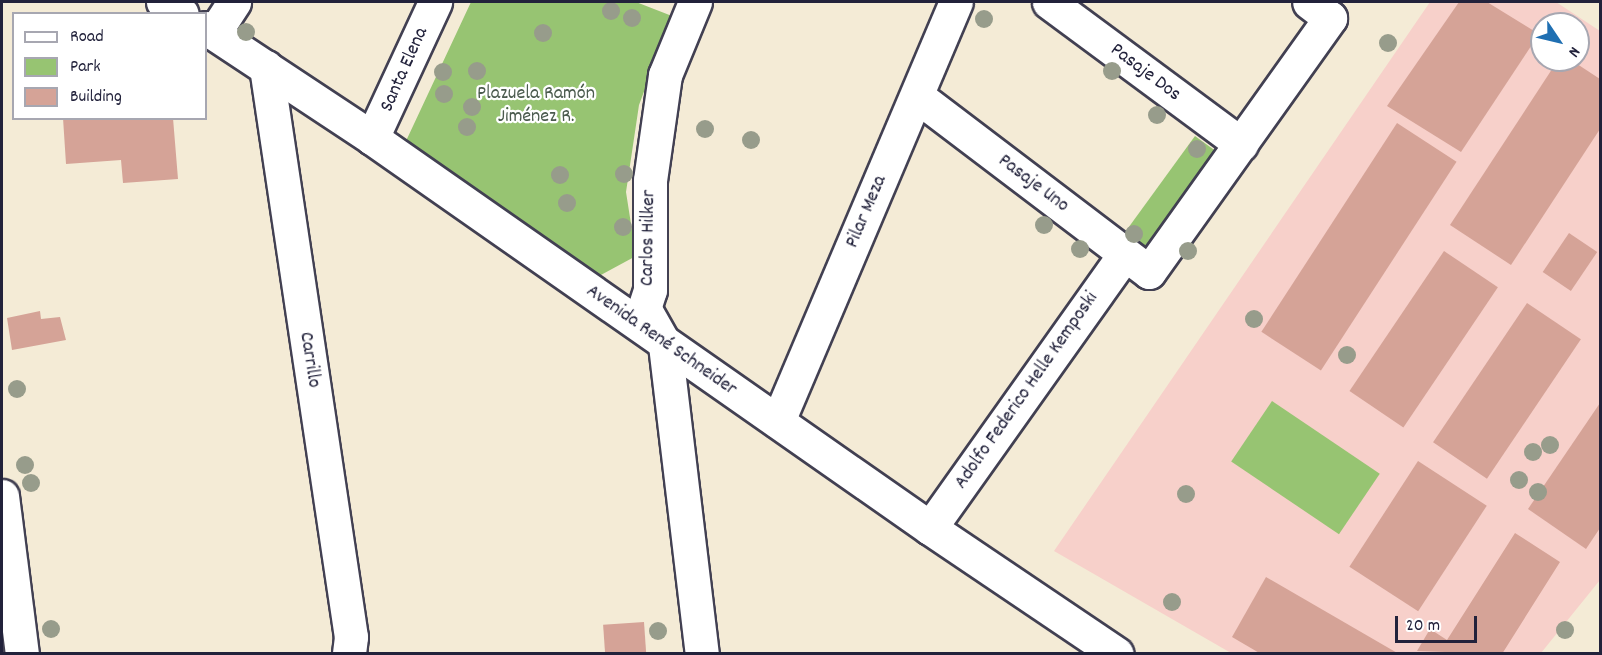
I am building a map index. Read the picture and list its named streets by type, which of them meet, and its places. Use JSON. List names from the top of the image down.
{
  "streets": {
    "street": [
      "Santa Elena",
      "Pasaje Dos",
      "Pasaje Uno",
      "Pilar Meza",
      "Carlos Hilker",
      "Avenida René Schneider",
      "Carrillo",
      "Adolfo Federico Helle Kemposki"
    ]
  },
  "crossings": [
    ["Santa Elena", "Avenida René Schneider"],
    ["Pasaje Dos", "Adolfo Federico Helle Kemposki"],
    ["Pasaje Uno", "Pilar Meza"],
    ["Pasaje Uno", "Adolfo Federico Helle Kemposki"],
    ["Pilar Meza", "Avenida René Schneider"],
    ["Carlos Hilker", "Avenida René Schneider"],
    ["Avenida René Schneider", "Carrillo"],
    ["Avenida René Schneider", "Adolfo Federico Helle Kemposki"]
  ],
  "parks": ["Plazuela Ramón Jiménez R."],
  "legend": ["Road", "Park", "Building"],
  "scale_bar": "20 m",
  "north": "bottom right"
}
